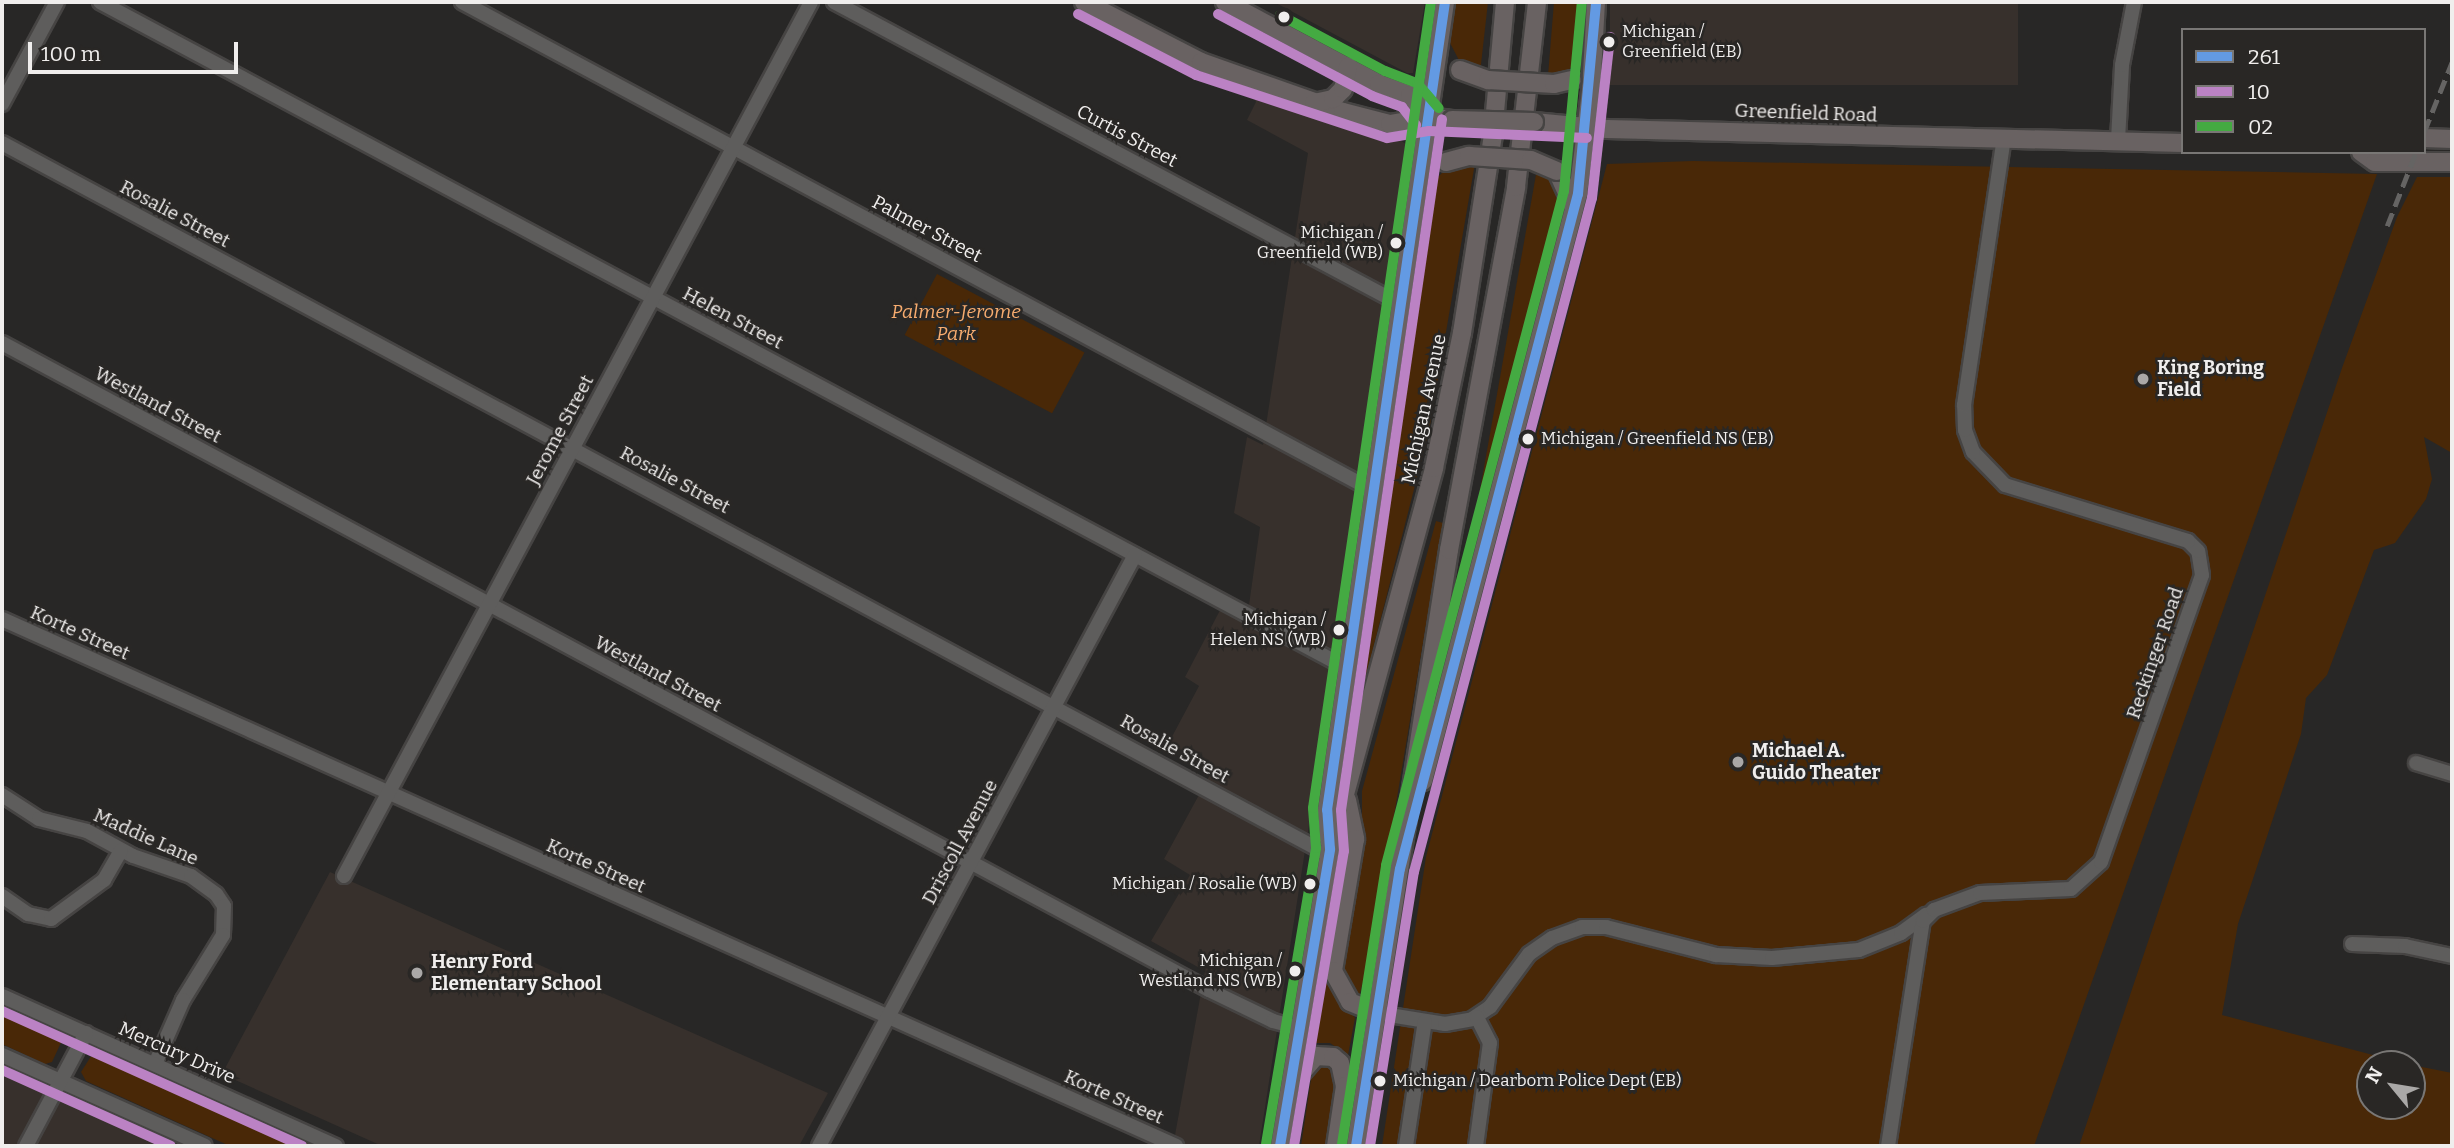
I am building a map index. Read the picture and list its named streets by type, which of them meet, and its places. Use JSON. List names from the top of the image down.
{
  "streets": {
    "main road": ["Greenfield Road", "Michigan Avenue"],
    "street": [
      "Curtis Street",
      "Rosalie Street",
      "Palmer Street",
      "Helen Street",
      "Westland Street",
      "Jerome Street",
      "Korte Street",
      "Reckinger Road",
      "Maddie Lane",
      "Driscoll Avenue",
      "Mercury Drive"
    ]
  },
  "crossings": [
    ["Greenfield Road", "Reckinger Road"],
    ["Rosalie Street", "Michigan Avenue"],
    ["Rosalie Street", "Jerome Street"],
    ["Rosalie Street", "Driscoll Avenue"],
    ["Palmer Street", "Jerome Street"],
    ["Helen Street", "Jerome Street"],
    ["Helen Street", "Driscoll Avenue"],
    ["Westland Street", "Michigan Avenue"],
    ["Westland Street", "Jerome Street"],
    ["Westland Street", "Driscoll Avenue"],
    ["Jerome Street", "Korte Street"],
    ["Korte Street", "Driscoll Avenue"],
    ["Maddie Lane", "Mercury Drive"]
  ],
  "parks": ["Palmer-Jerome Park"],
  "places": [
    "Michigan / Greenfield (EB)",
    "Michigan / Greenfield (WB)",
    "King Boring Field",
    "Michigan / Greenfield NS (EB)",
    "Michigan / Helen NS (WB)",
    "Michael A. Guido Theater",
    "Michigan / Rosalie (WB)",
    "Michigan / Westland NS (WB)",
    "Henry Ford Elementary School",
    "Michigan / Dearborn Police Dept (EB)"
  ],
  "lines": ["transit line 261", "transit line 02", "transit line 10"],
  "legend": ["261", "10", "02"],
  "scale_bar": "100 m",
  "north": "top left"
}
